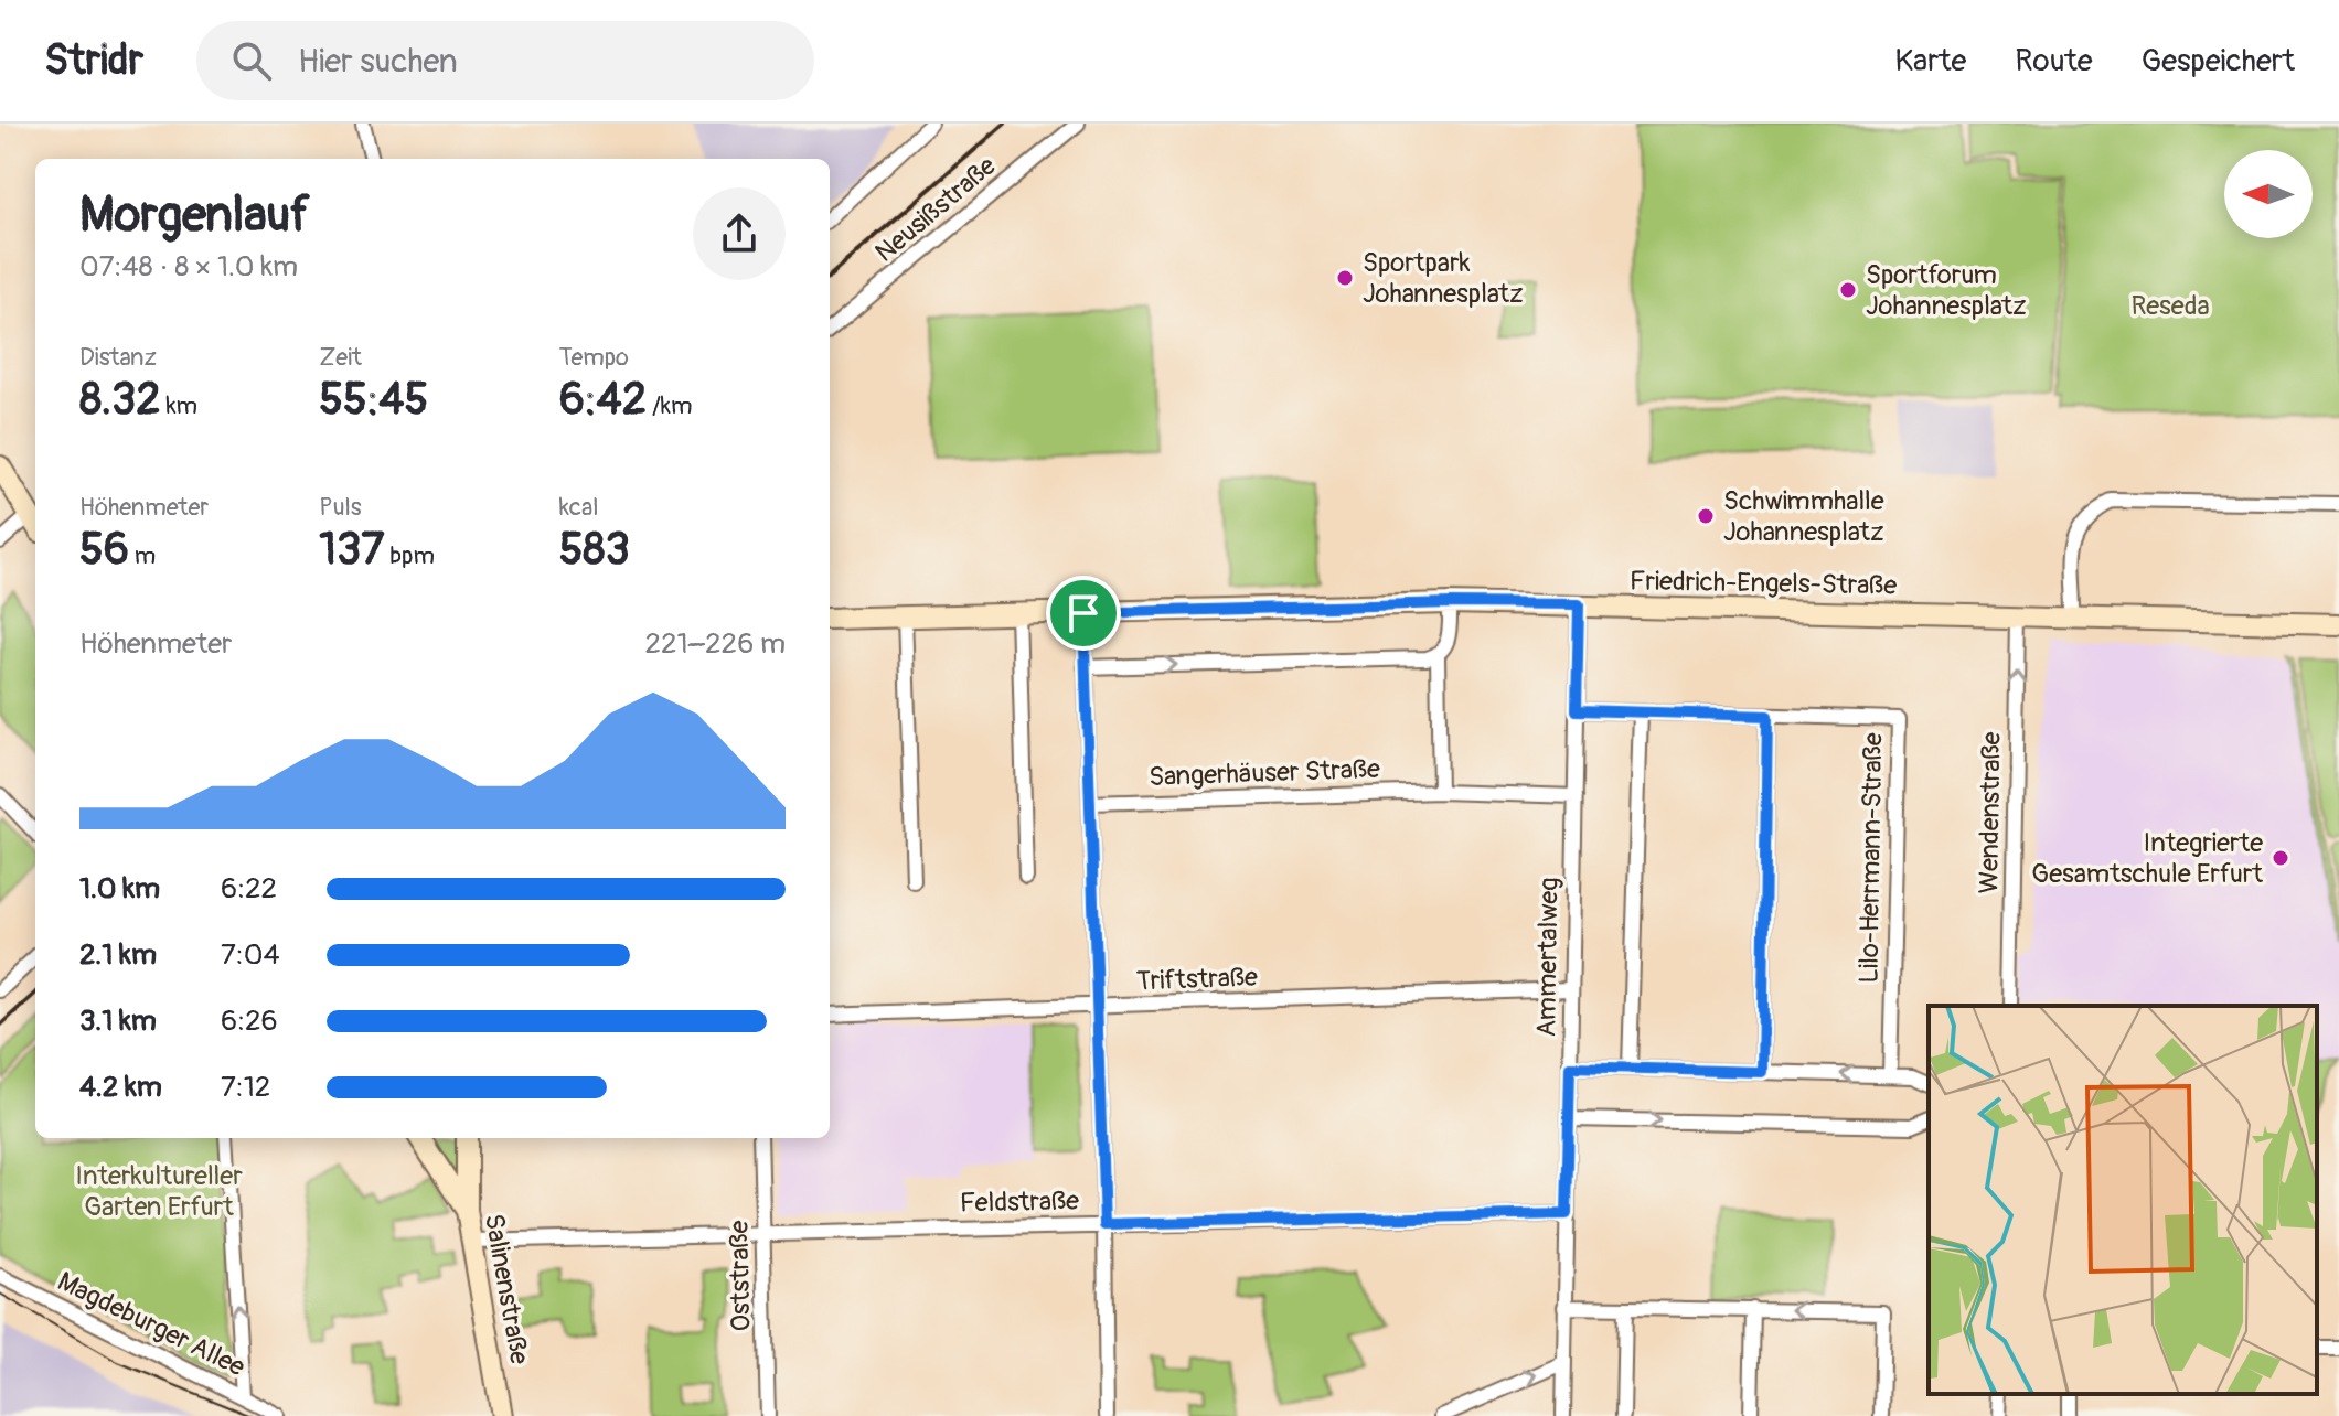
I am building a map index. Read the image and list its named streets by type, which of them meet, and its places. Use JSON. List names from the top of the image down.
{
  "streets": {
    "street": [
      "Neusißstraße",
      "Friedrich-Engels-Straße",
      "Sangerhäuser Straße",
      "Wendenstraße",
      "Lilo-Herrmann-Straße",
      "Ammertalweg",
      "Triftstraße",
      "Feldstraße",
      "Oststraße",
      "Salinenstraße",
      "Magdeburger Allee"
    ]
  },
  "crossings": [
    ["Friedrich-Engels-Straße", "Wendenstraße"],
    ["Friedrich-Engels-Straße", "Ammertalweg"],
    ["Sangerhäuser Straße", "Ammertalweg"],
    ["Lilo-Herrmann-Straße", "Ammertalweg"],
    ["Ammertalweg", "Triftstraße"],
    ["Ammertalweg", "Feldstraße"],
    ["Feldstraße", "Oststraße"],
    ["Feldstraße", "Salinenstraße"]
  ],
  "one_way": ["Wendenstraße"],
  "parks": ["Reseda", "Interkultureller Garten Erfurt"],
  "places": [
    "Sportpark Johannesplatz",
    "Sportforum Johannesplatz",
    "Schwimmhalle Johannesplatz",
    "Integrierte Gesamtschule Erfurt"
  ],
  "north": "left",
  "page": {
    "header": "Stridr",
    "search": "Hier suchen",
    "nav": ["Karte", "Route", "Gespeichert"],
    "heading": ["Morgenlauf", "07:48 · 8 × 1.0 km"],
    "stats": [
      ["Distanz", "8.32 km"],
      ["Zeit", "55:45"],
      ["Tempo", "6:42 /km"],
      ["Höhenmeter", "56 m"],
      ["Puls", "137 bpm"],
      ["kcal", "583"]
    ],
    "chart": ["Höhenmeter", "221–226 m"],
    "list": [
      {
        "name": "1.0 km",
        "note": "6:22"
      },
      {
        "name": "2.1 km",
        "note": "7:04"
      },
      {
        "name": "3.1 km",
        "note": "6:26"
      },
      {
        "name": "4.2 km",
        "note": "7:12"
      }
    ]
  }
}
